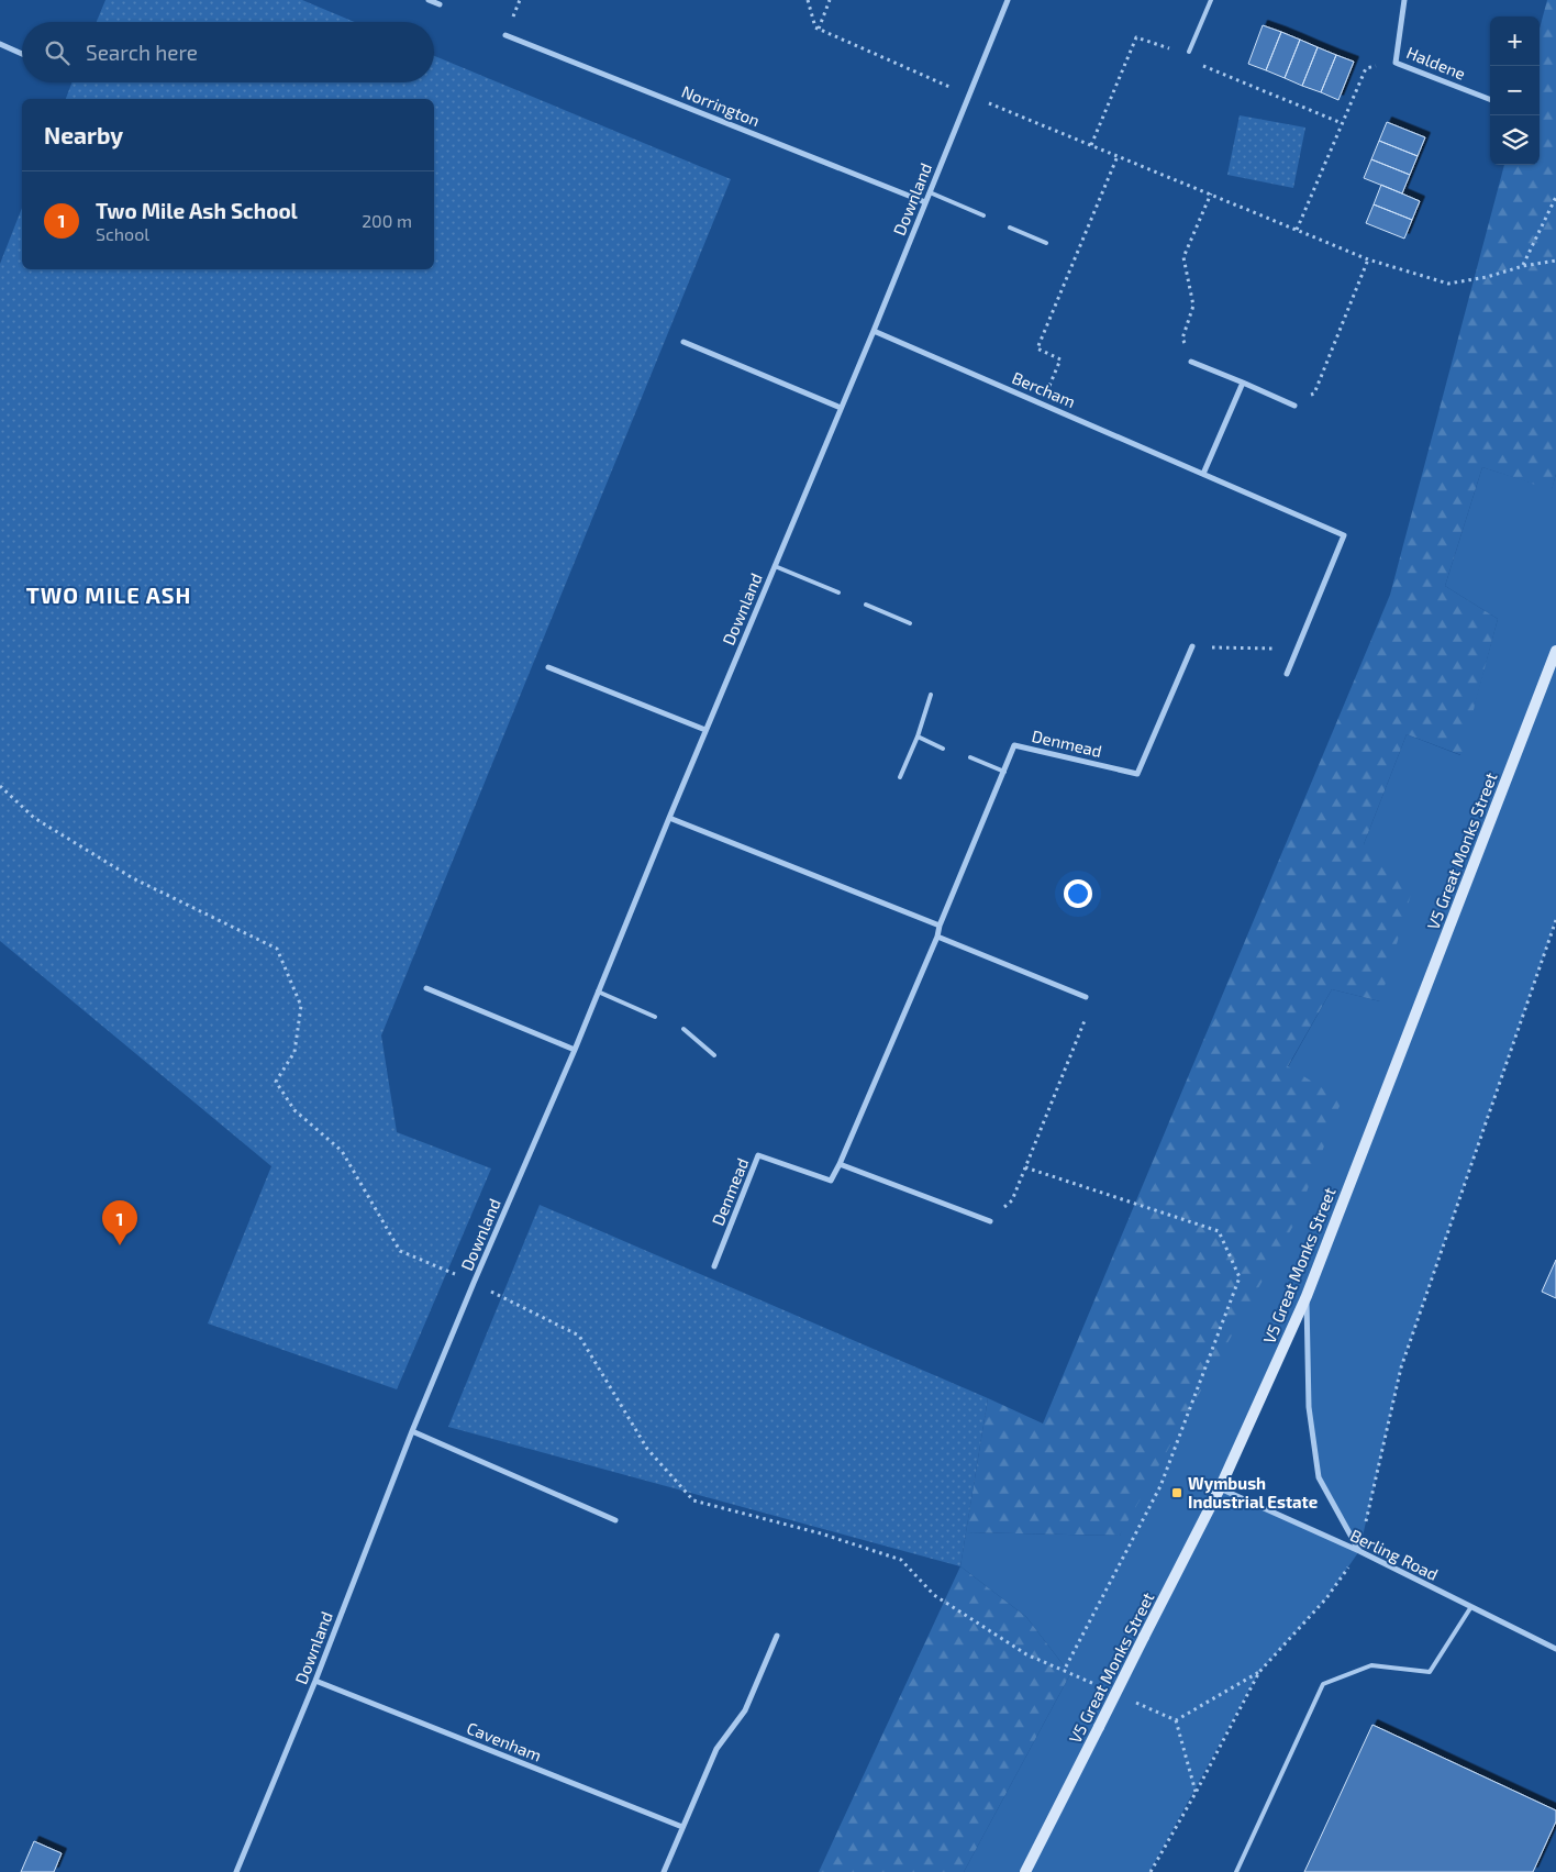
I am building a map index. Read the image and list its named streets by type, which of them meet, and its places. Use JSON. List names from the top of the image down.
{
  "streets": {
    "street": [
      "Haldene",
      "Norrington",
      "Downland",
      "Bercham",
      "Denmead",
      "V5 Great Monks Street",
      "Berling Road",
      "Cavenham"
    ]
  },
  "crossings": [
    ["Norrington", "Downland"],
    ["Downland", "Bercham"],
    ["Downland", "Cavenham"],
    ["V5 Great Monks Street", "Berling Road"]
  ],
  "districts": ["TWO MILE ASH"],
  "places": {
    "transit": ["Wymbush Industrial Estate"]
  },
  "page": {
    "map_buttons": ["+", "−"],
    "search": "Search here",
    "heading": "Nearby",
    "list": [
      {
        "mark": "1",
        "name": "Two Mile Ash School",
        "note": "School",
        "value": "200 m"
      }
    ],
    "pins": "1"
  }
}
